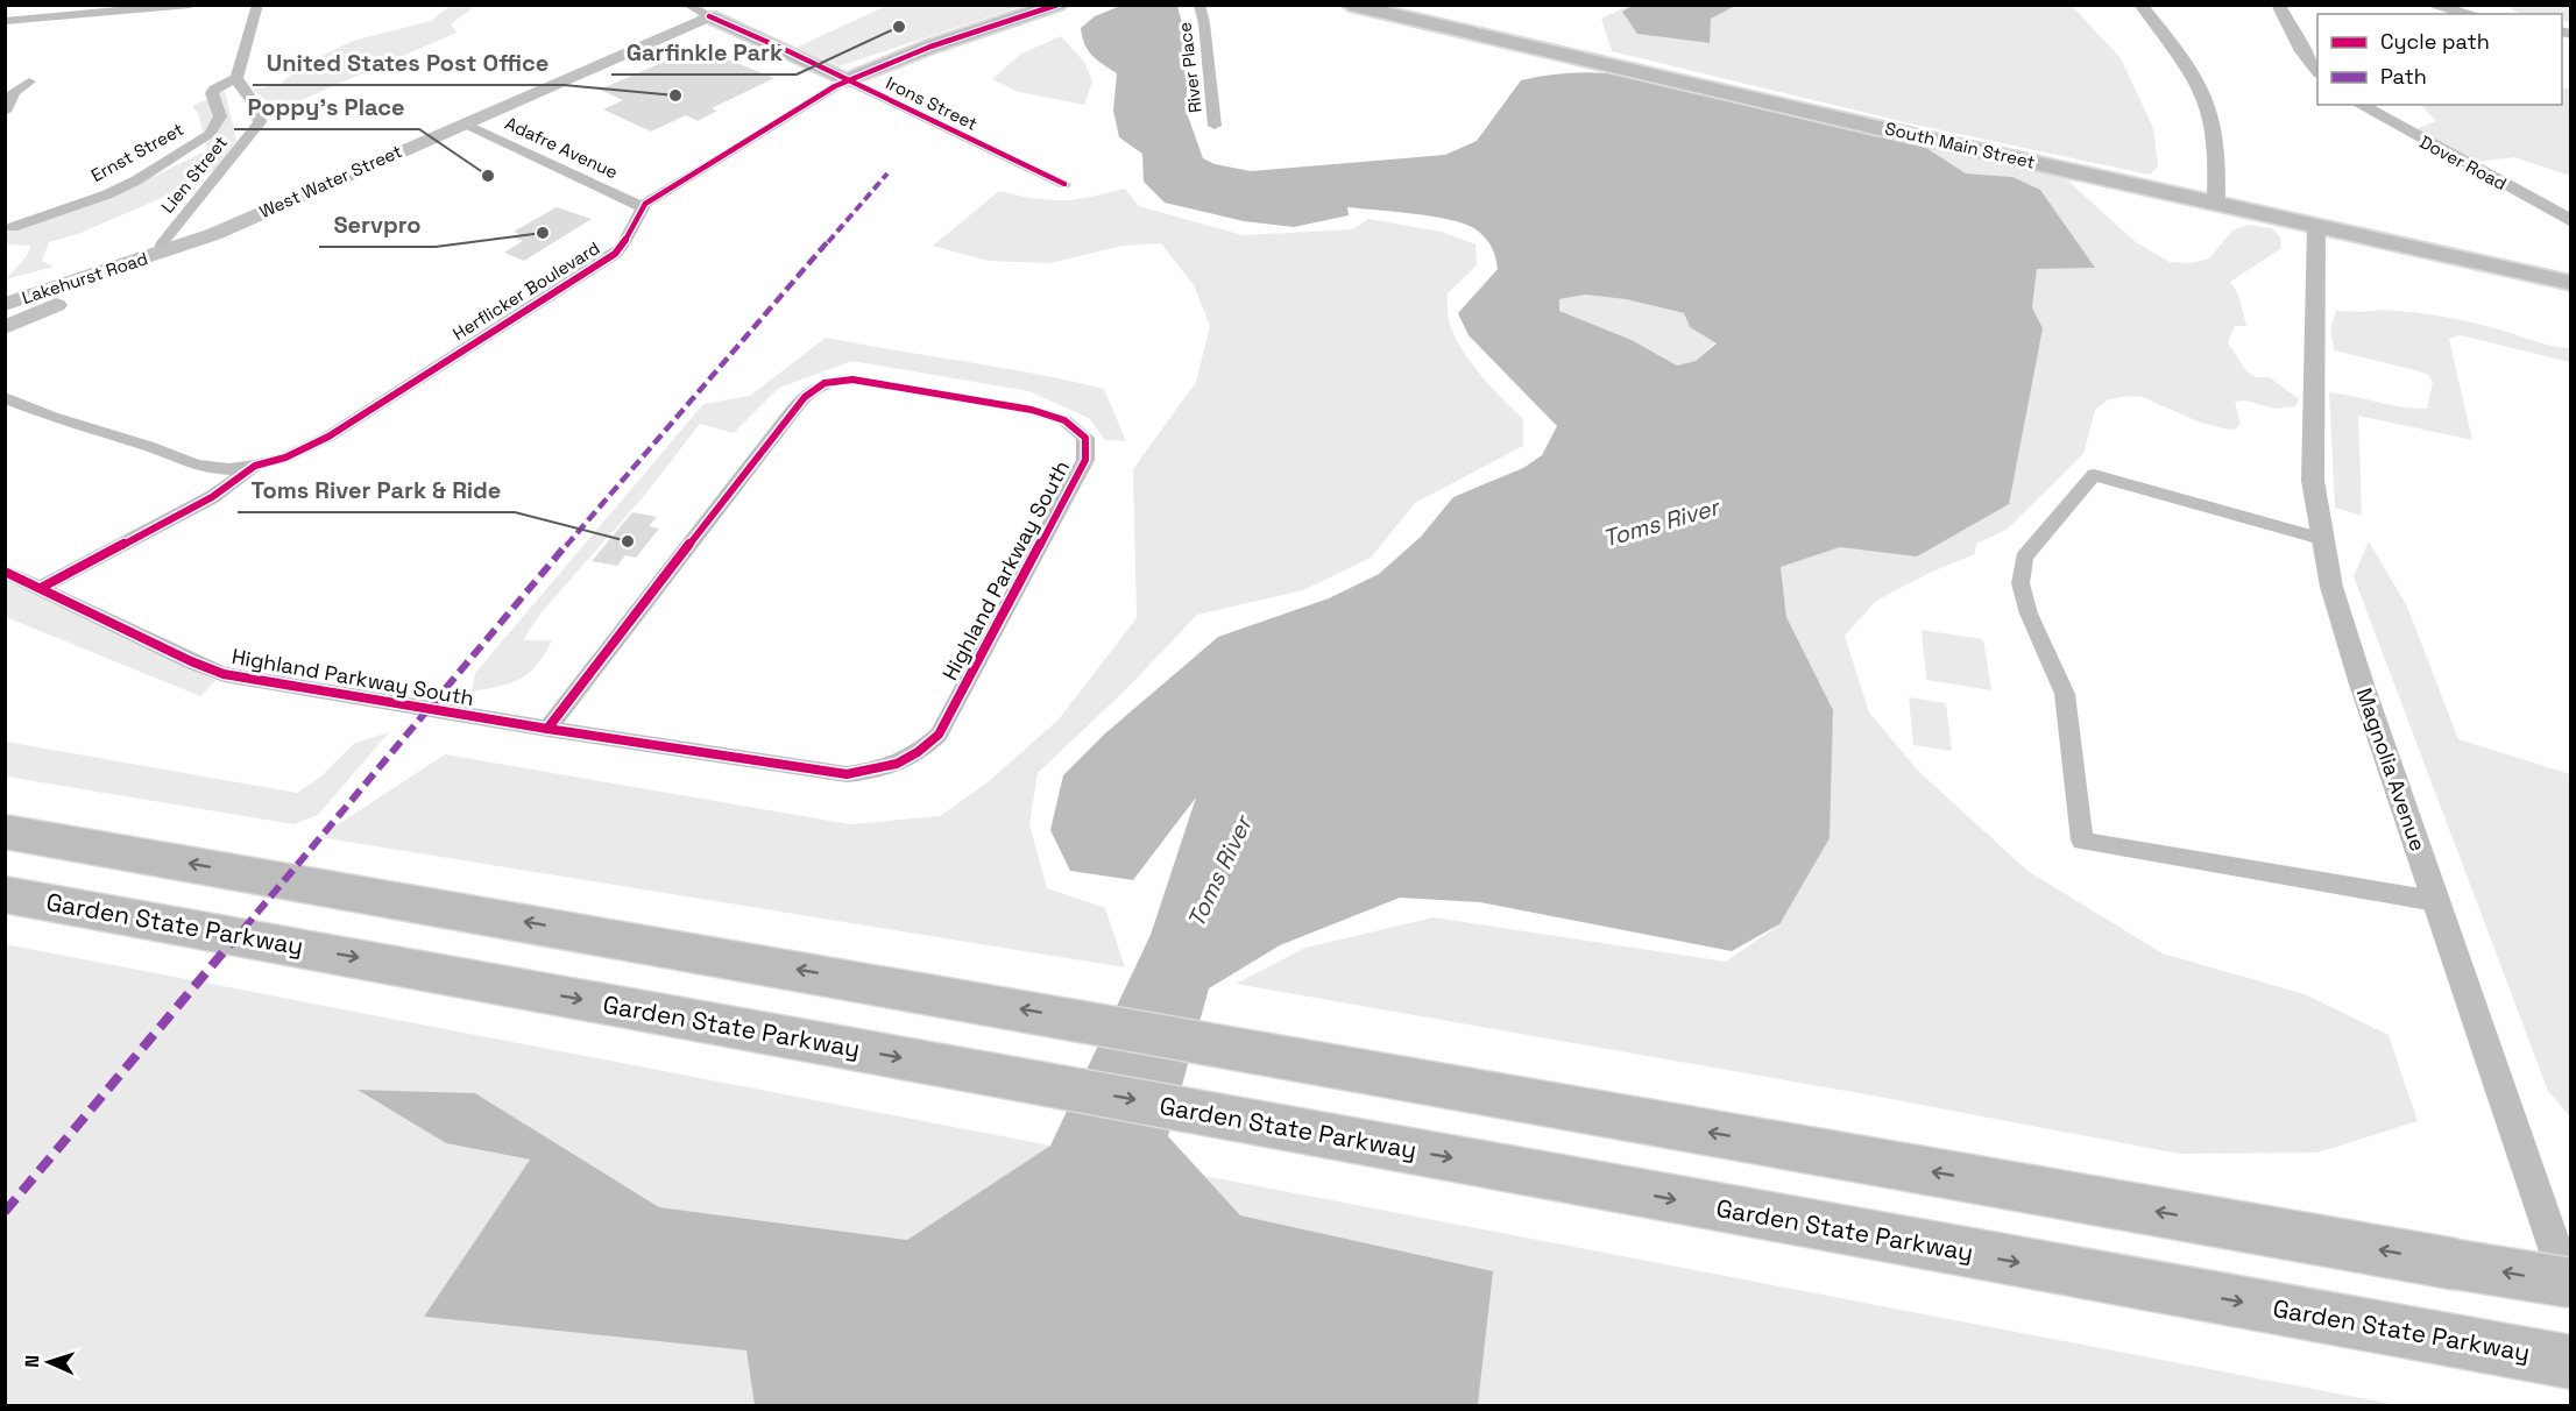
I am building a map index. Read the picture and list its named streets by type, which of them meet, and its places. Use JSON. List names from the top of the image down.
{
  "streets": {
    "highway": ["Garden State Parkway"],
    "main road": [
      "Irons Street",
      "South Main Street",
      "West Water Street",
      "Lakehurst Road"
    ],
    "street": [
      "River Place",
      "Adafre Avenue",
      "Ernst Street",
      "Dover Road",
      "Lien Street",
      "Herflicker Boulevard",
      "Highland Parkway South",
      "Magnolia Avenue"
    ]
  },
  "crossings": [
    ["Irons Street", "West Water Street"],
    ["South Main Street", "Magnolia Avenue"],
    ["Adafre Avenue", "West Water Street"],
    ["Adafre Avenue", "Herflicker Boulevard"],
    ["Ernst Street", "Lien Street"],
    ["Lien Street", "West Water Street"],
    ["Lien Street", "Lakehurst Road"],
    ["West Water Street", "Lakehurst Road"],
    ["Herflicker Boulevard", "Highland Parkway South"]
  ],
  "water": ["Toms River"],
  "places": [
    "Garfinkle Park",
    "United States Post Office",
    "Poppy's Place",
    "Servpro",
    "Toms River Park & Ride"
  ],
  "legend": ["Cycle path", "Path"],
  "north": "left"
}
